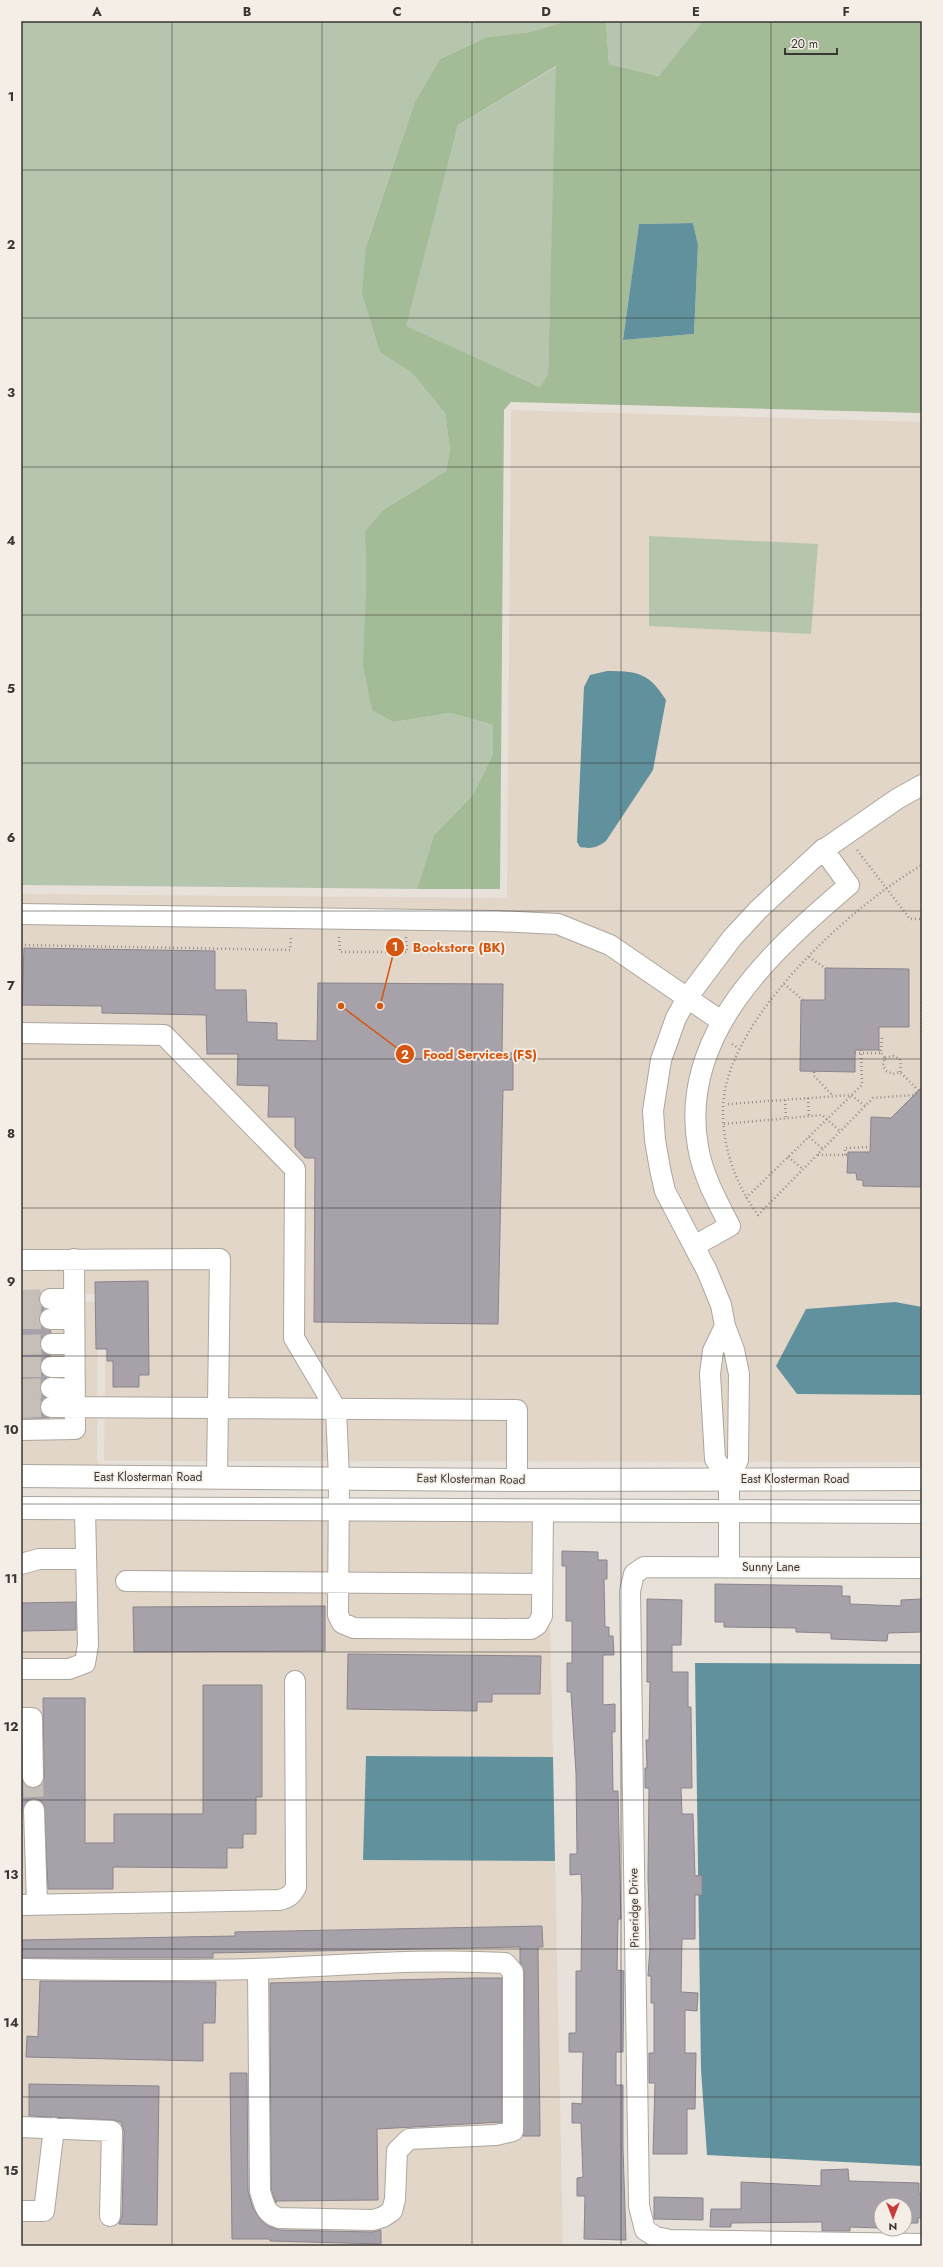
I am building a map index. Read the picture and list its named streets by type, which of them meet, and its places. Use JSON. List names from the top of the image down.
{
  "streets": {
    "main road": ["East Klosterman Road"],
    "street": ["Sunny Lane", "Pineridge Drive"]
  },
  "crossings": [
    ["Sunny Lane", "Pineridge Drive"]
  ],
  "places": ["Food Services (FS)", "Bookstore (BK)"],
  "scale_bar": "20 m",
  "north": "bottom",
  "grid": {
    "columns": [
      "A",
      "B",
      "C",
      "D",
      "E",
      "F"
    ],
    "rows": [
      "1",
      "2",
      "3",
      "4",
      "5",
      "6",
      "7",
      "8",
      "9",
      "10",
      "11",
      "12",
      "13",
      "14",
      "15"
    ]
  }
}
